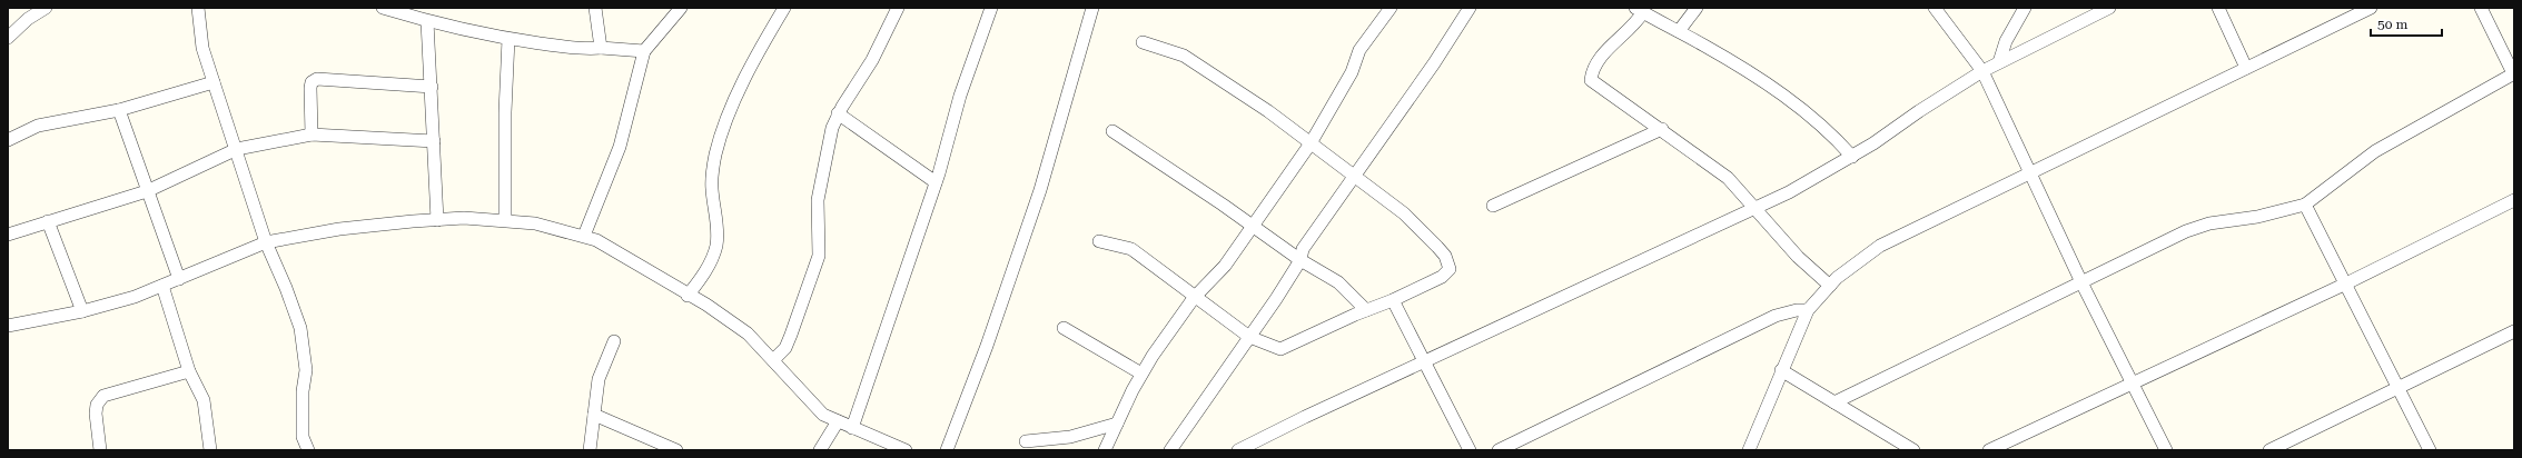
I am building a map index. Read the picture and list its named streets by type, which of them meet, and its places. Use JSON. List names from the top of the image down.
{
  "scale_bar": "50 m"
}
